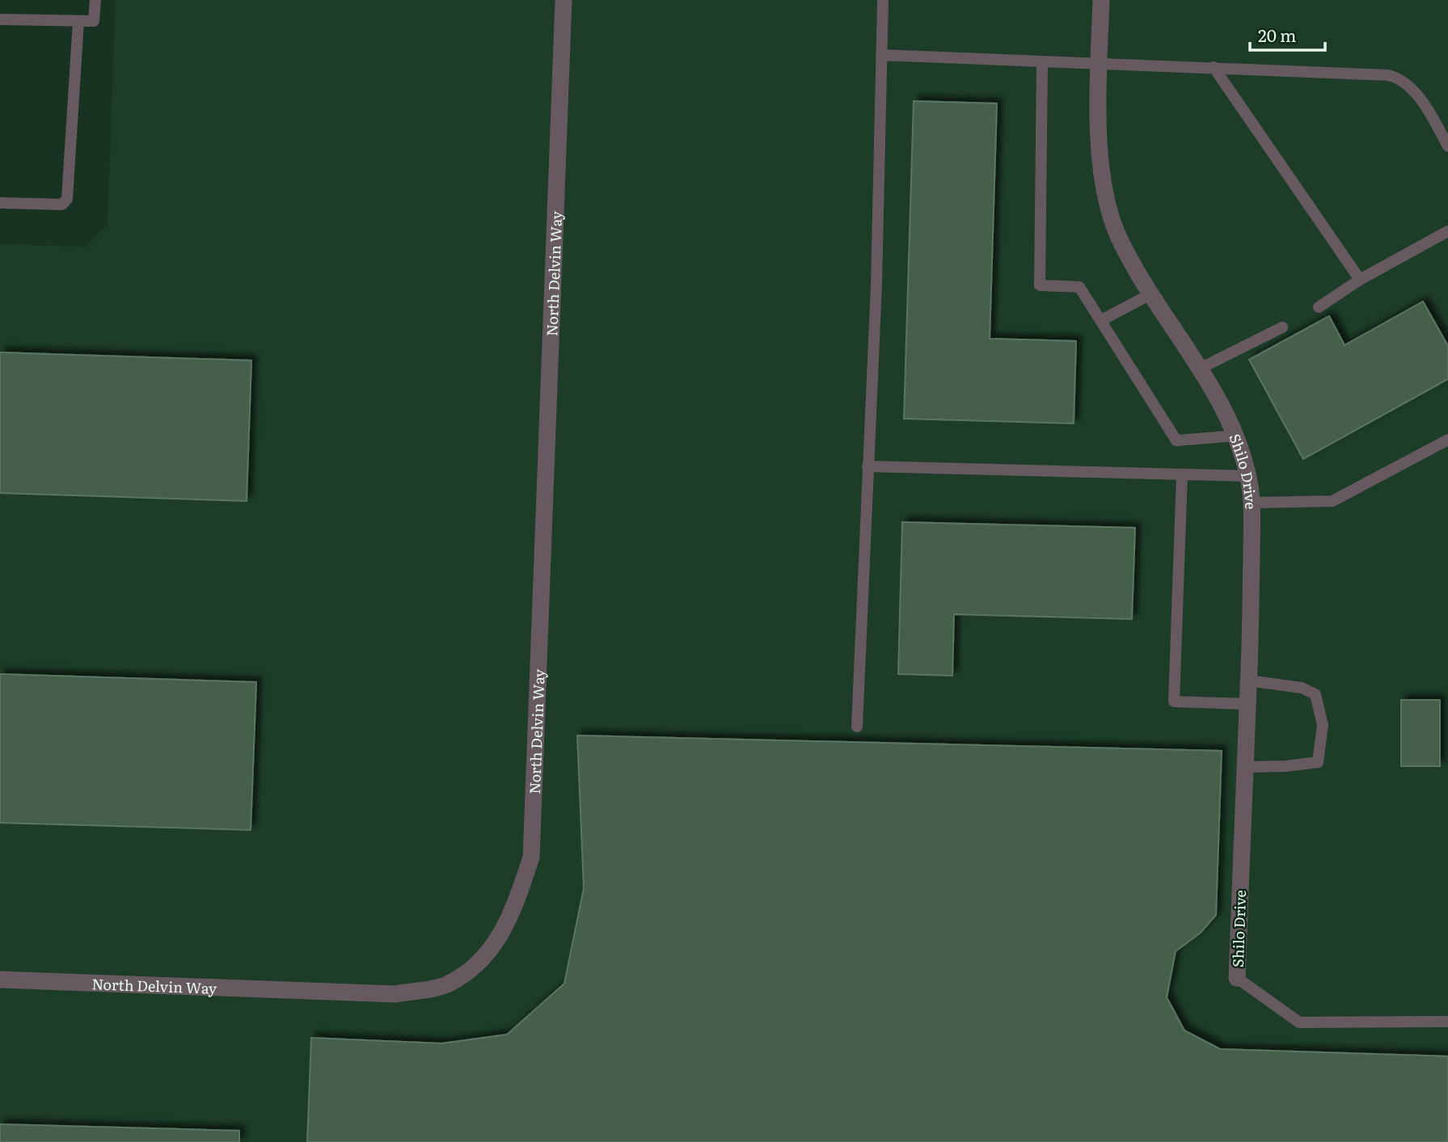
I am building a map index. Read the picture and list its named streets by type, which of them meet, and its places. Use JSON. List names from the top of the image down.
{
  "streets": {
    "street": ["North Delvin Way", "Shilo Drive"]
  },
  "scale_bar": "20 m"
}
